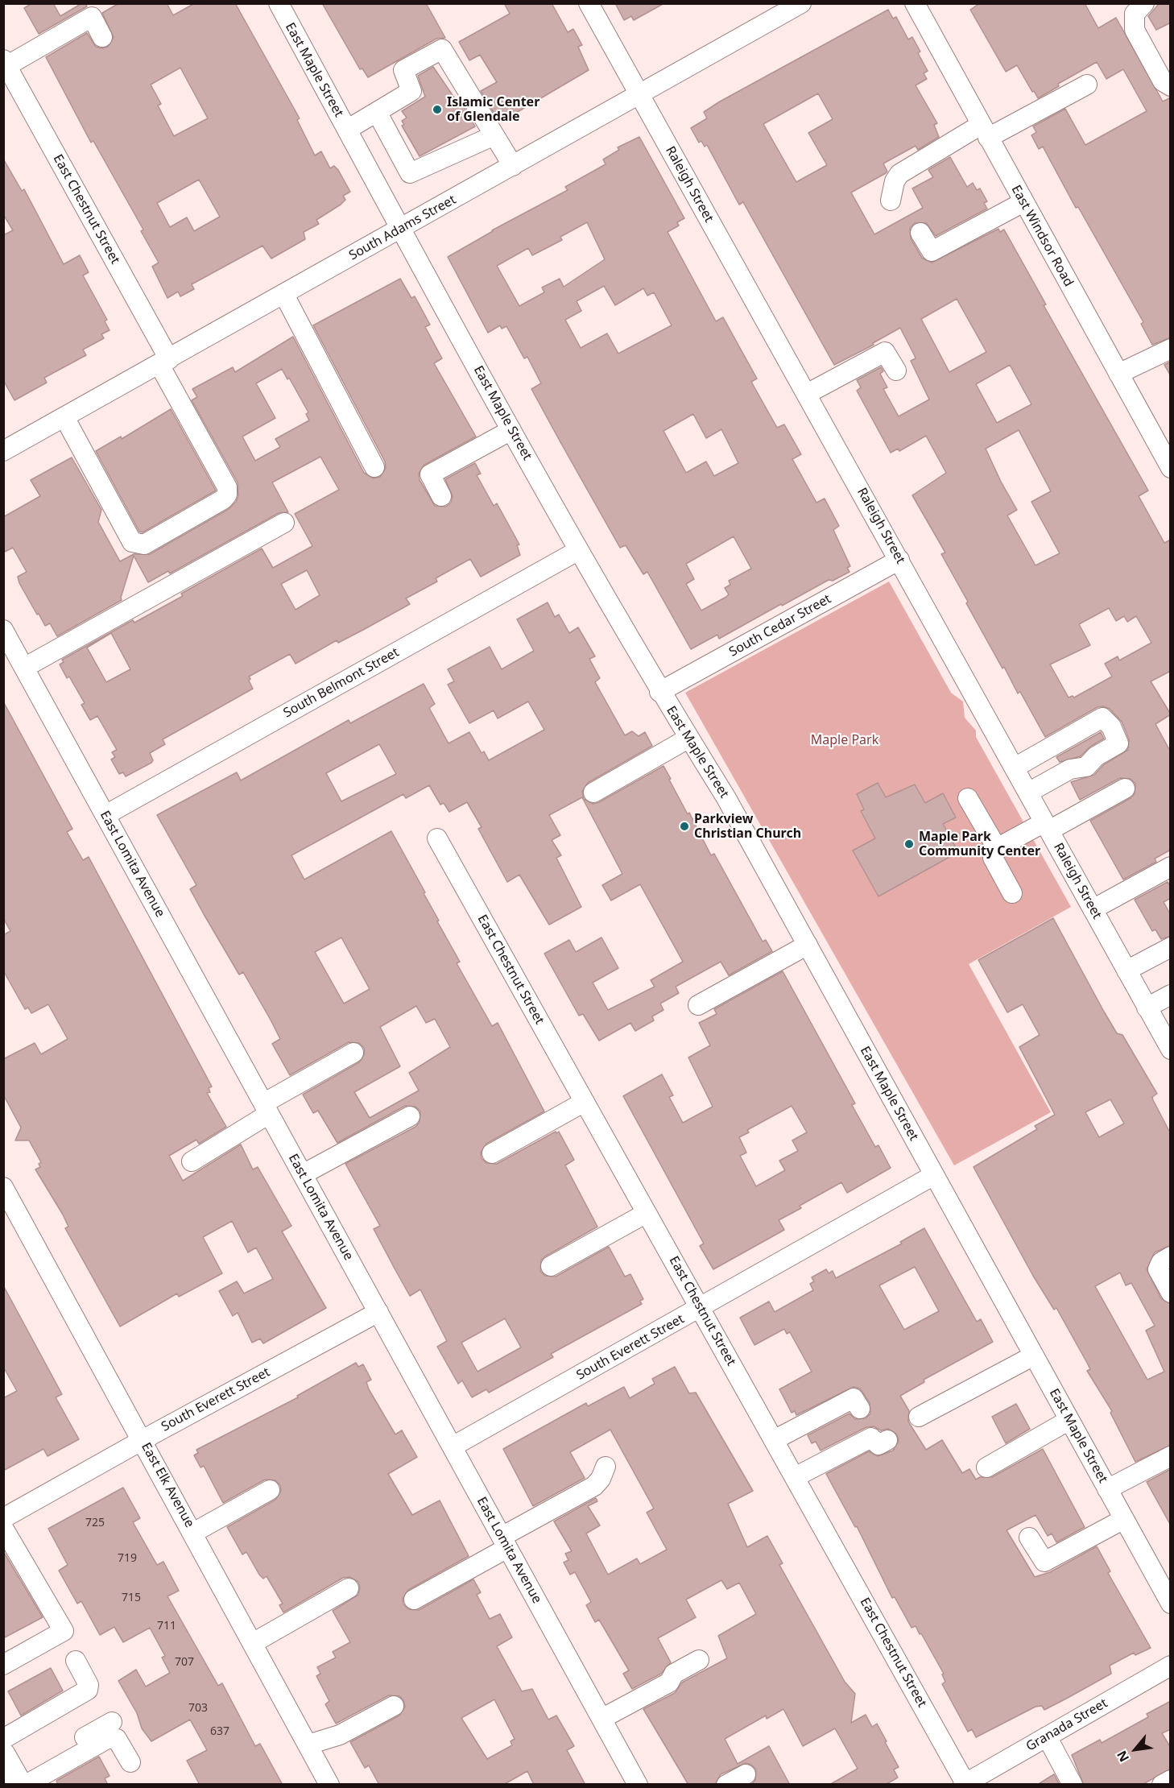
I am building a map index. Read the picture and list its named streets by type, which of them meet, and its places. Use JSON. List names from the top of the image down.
{
  "streets": {
    "street": [
      "East Maple Street",
      "Raleigh Street",
      "East Chestnut Street",
      "South Adams Street",
      "East Windsor Road",
      "South Cedar Street",
      "South Belmont Street",
      "East Lomita Avenue",
      "South Everett Street",
      "East Elk Avenue",
      "Granada Street"
    ]
  },
  "crossings": [
    ["East Maple Street", "South Adams Street"],
    ["East Maple Street", "South Cedar Street"],
    ["East Maple Street", "South Belmont Street"],
    ["East Maple Street", "South Everett Street"],
    ["Raleigh Street", "South Adams Street"],
    ["Raleigh Street", "South Cedar Street"],
    ["East Chestnut Street", "South Adams Street"],
    ["East Chestnut Street", "South Everett Street"],
    ["East Chestnut Street", "Granada Street"],
    ["South Belmont Street", "East Lomita Avenue"],
    ["East Lomita Avenue", "South Everett Street"],
    ["South Everett Street", "East Elk Avenue"]
  ],
  "parks": ["Maple Park"],
  "places": ["Islamic Center of Glendale", "Parkview Christian Church", "Maple Park Community Center"],
  "house_numbers": [
    "725",
    "719",
    "715",
    "711",
    "707",
    "703",
    "637"
  ],
  "north": "bottom left"
}
